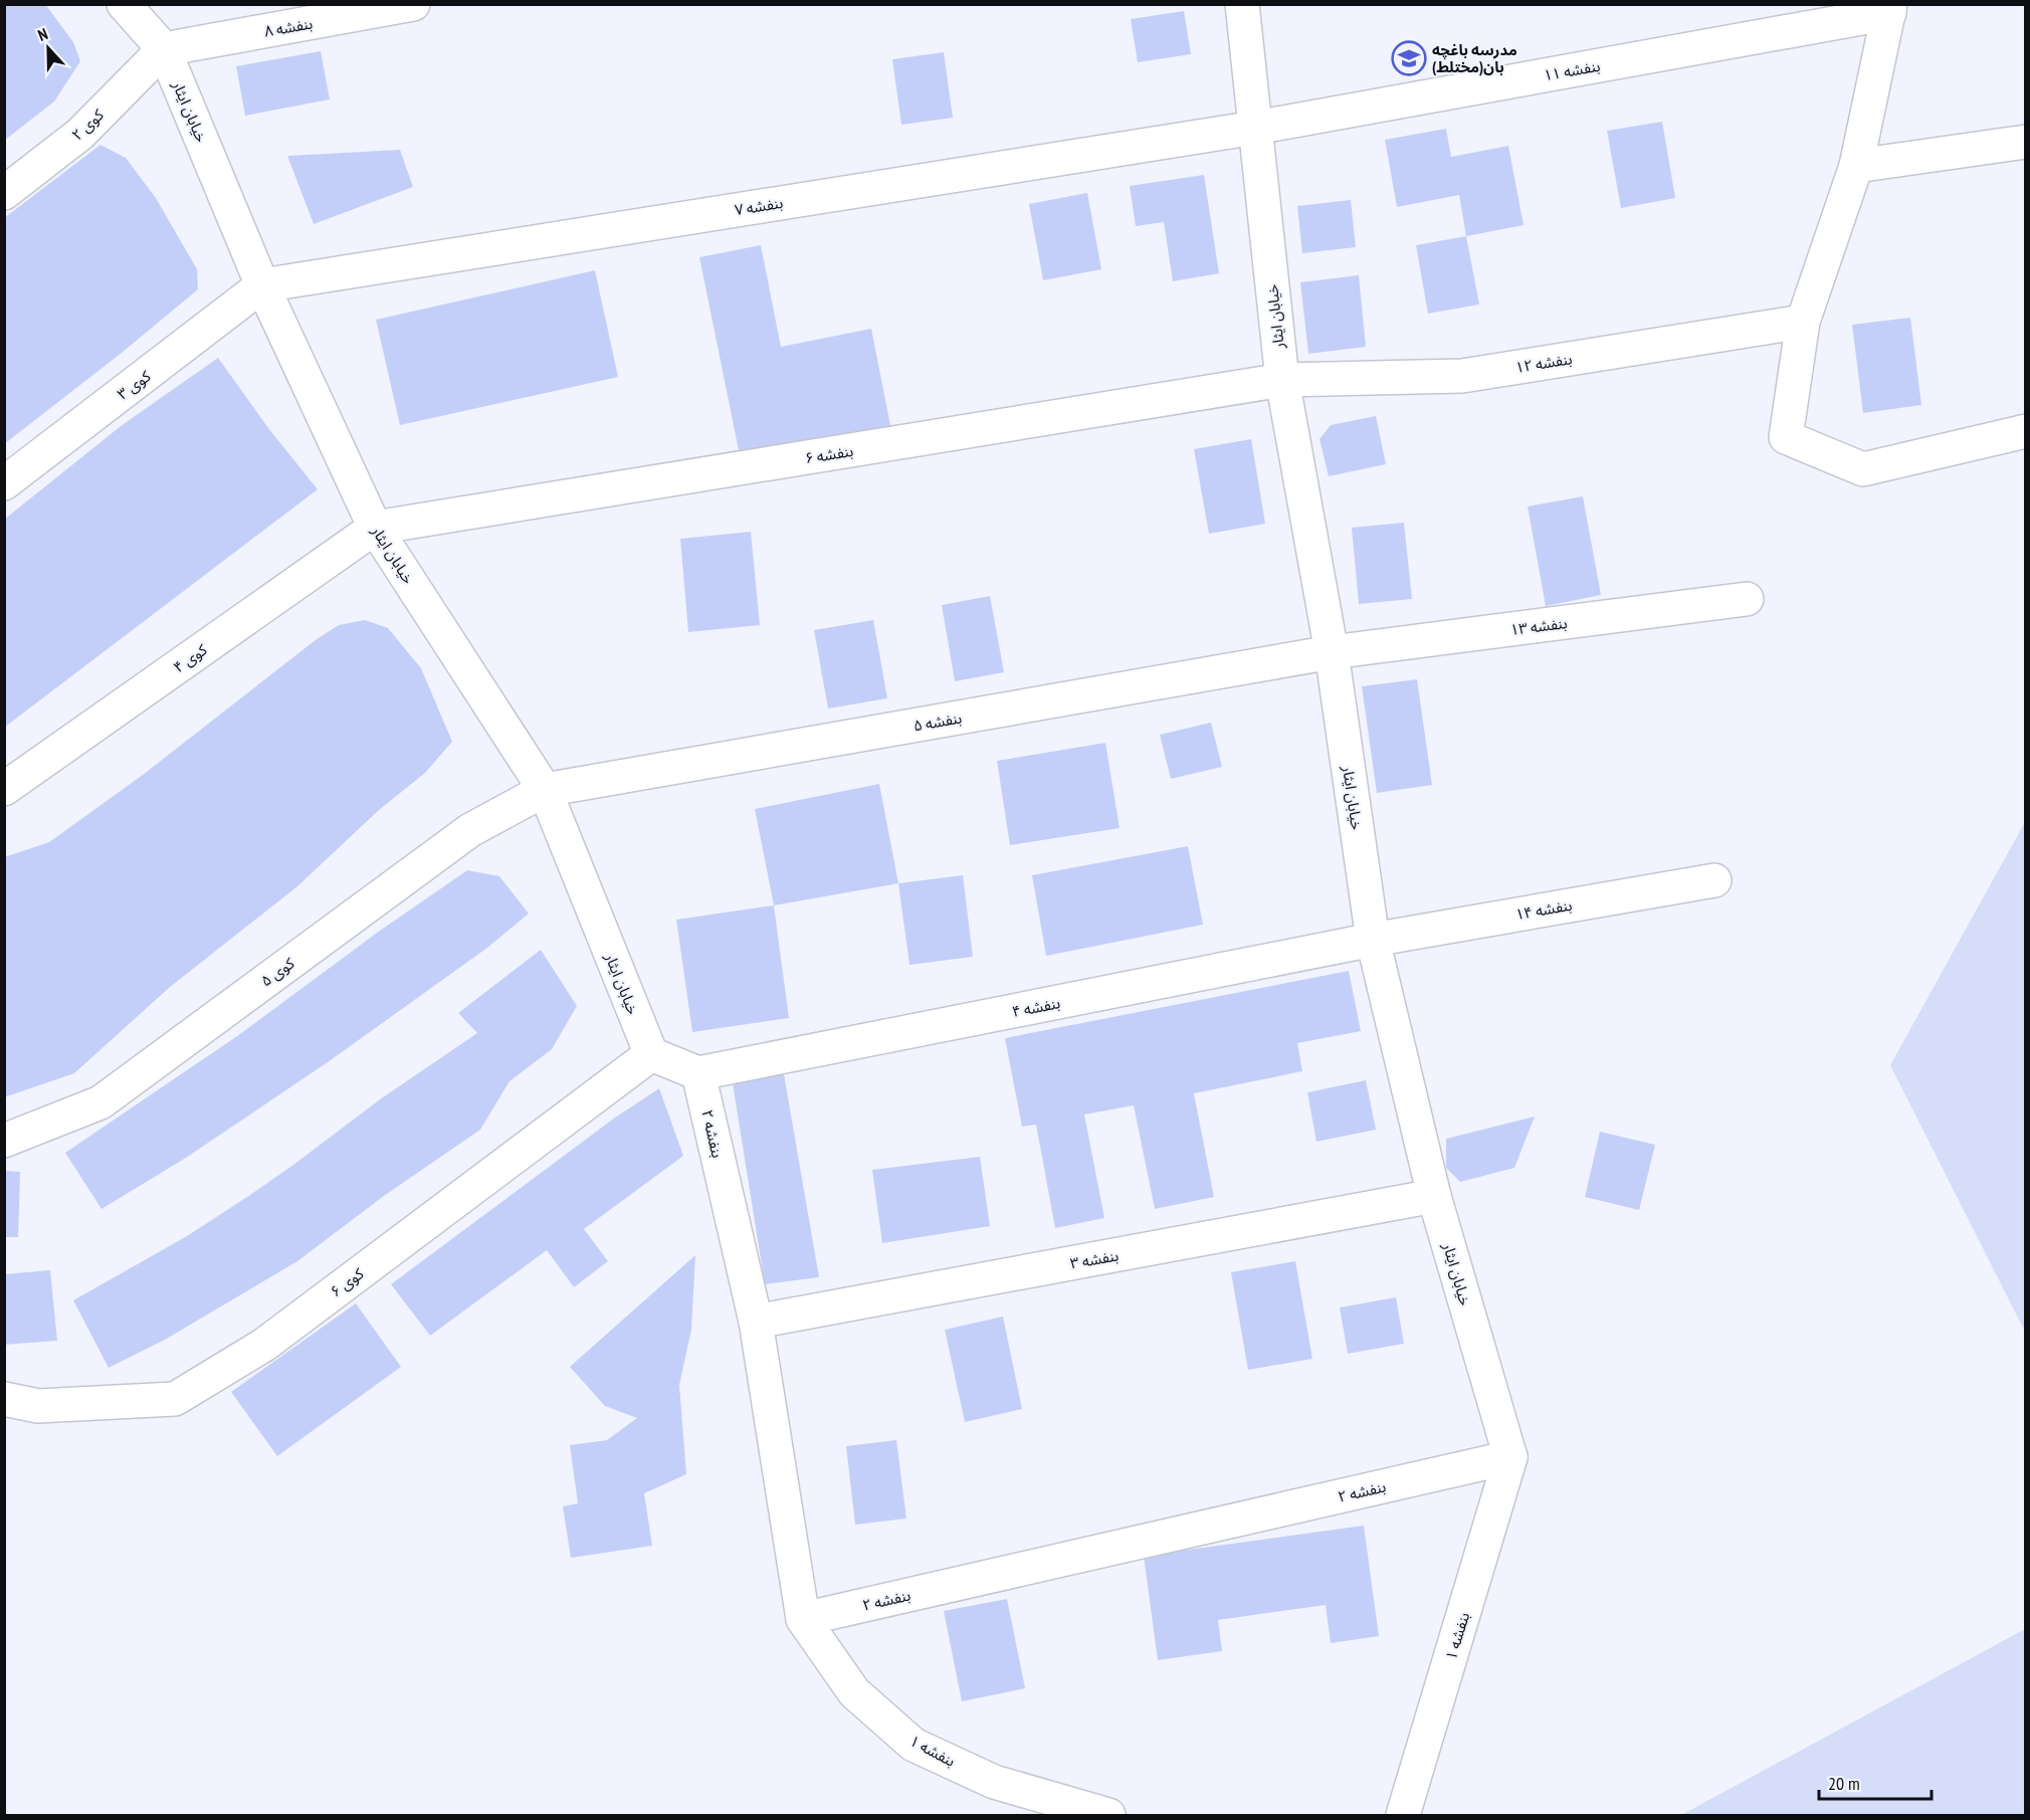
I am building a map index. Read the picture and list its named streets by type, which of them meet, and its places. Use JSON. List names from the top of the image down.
{
  "streets": {
    "street": [
      "بنفشه ۸",
      "بنفشه ۱۱",
      "خیابان ایثار",
      "کوی ۲",
      "بنفشه ۷",
      "بنفشه ۱۲",
      "کوی ۳",
      "بنفشه ۶",
      "بنفشه ۱۳",
      "کوی ۴",
      "بنفشه ۵",
      "بنفشه ۱۴",
      "کوی ۵",
      "بنفشه ۴",
      "بنفشه ۲",
      "بنفشه ۳",
      "کوی ۶",
      "بنفشه ۱"
    ]
  },
  "crossings": [
    ["بنفشه ۸", "خیابان ایثار"],
    ["بنفشه ۸", "کوی ۲"],
    ["بنفشه ۱۱", "خیابان ایثار"],
    ["بنفشه ۱۱", "بنفشه ۷"],
    ["خیابان ایثار", "کوی ۲"],
    ["خیابان ایثار", "بنفشه ۷"],
    ["خیابان ایثار", "بنفشه ۱۲"],
    ["خیابان ایثار", "کوی ۳"],
    ["خیابان ایثار", "بنفشه ۶"],
    ["خیابان ایثار", "بنفشه ۱۳"],
    ["خیابان ایثار", "کوی ۴"],
    ["خیابان ایثار", "بنفشه ۵"],
    ["خیابان ایثار", "بنفشه ۱۴"],
    ["خیابان ایثار", "کوی ۵"],
    ["خیابان ایثار", "بنفشه ۴"],
    ["خیابان ایثار", "بنفشه ۲"],
    ["خیابان ایثار", "بنفشه ۳"],
    ["خیابان ایثار", "کوی ۶"],
    ["خیابان ایثار", "بنفشه ۱"],
    ["بنفشه ۷", "کوی ۳"],
    ["بنفشه ۱۲", "بنفشه ۶"],
    ["بنفشه ۶", "کوی ۴"],
    ["بنفشه ۱۳", "بنفشه ۵"],
    ["بنفشه ۵", "کوی ۵"],
    ["بنفشه ۱۴", "بنفشه ۴"],
    ["بنفشه ۴", "بنفشه ۲"],
    ["بنفشه ۲", "بنفشه ۳"],
    ["بنفشه ۲", "بنفشه ۱"]
  ],
  "places": {
    "school or university": ["مدرسه باغچه بان(مختلط)"]
  },
  "scale_bar": "20 m",
  "north": "top"
}
